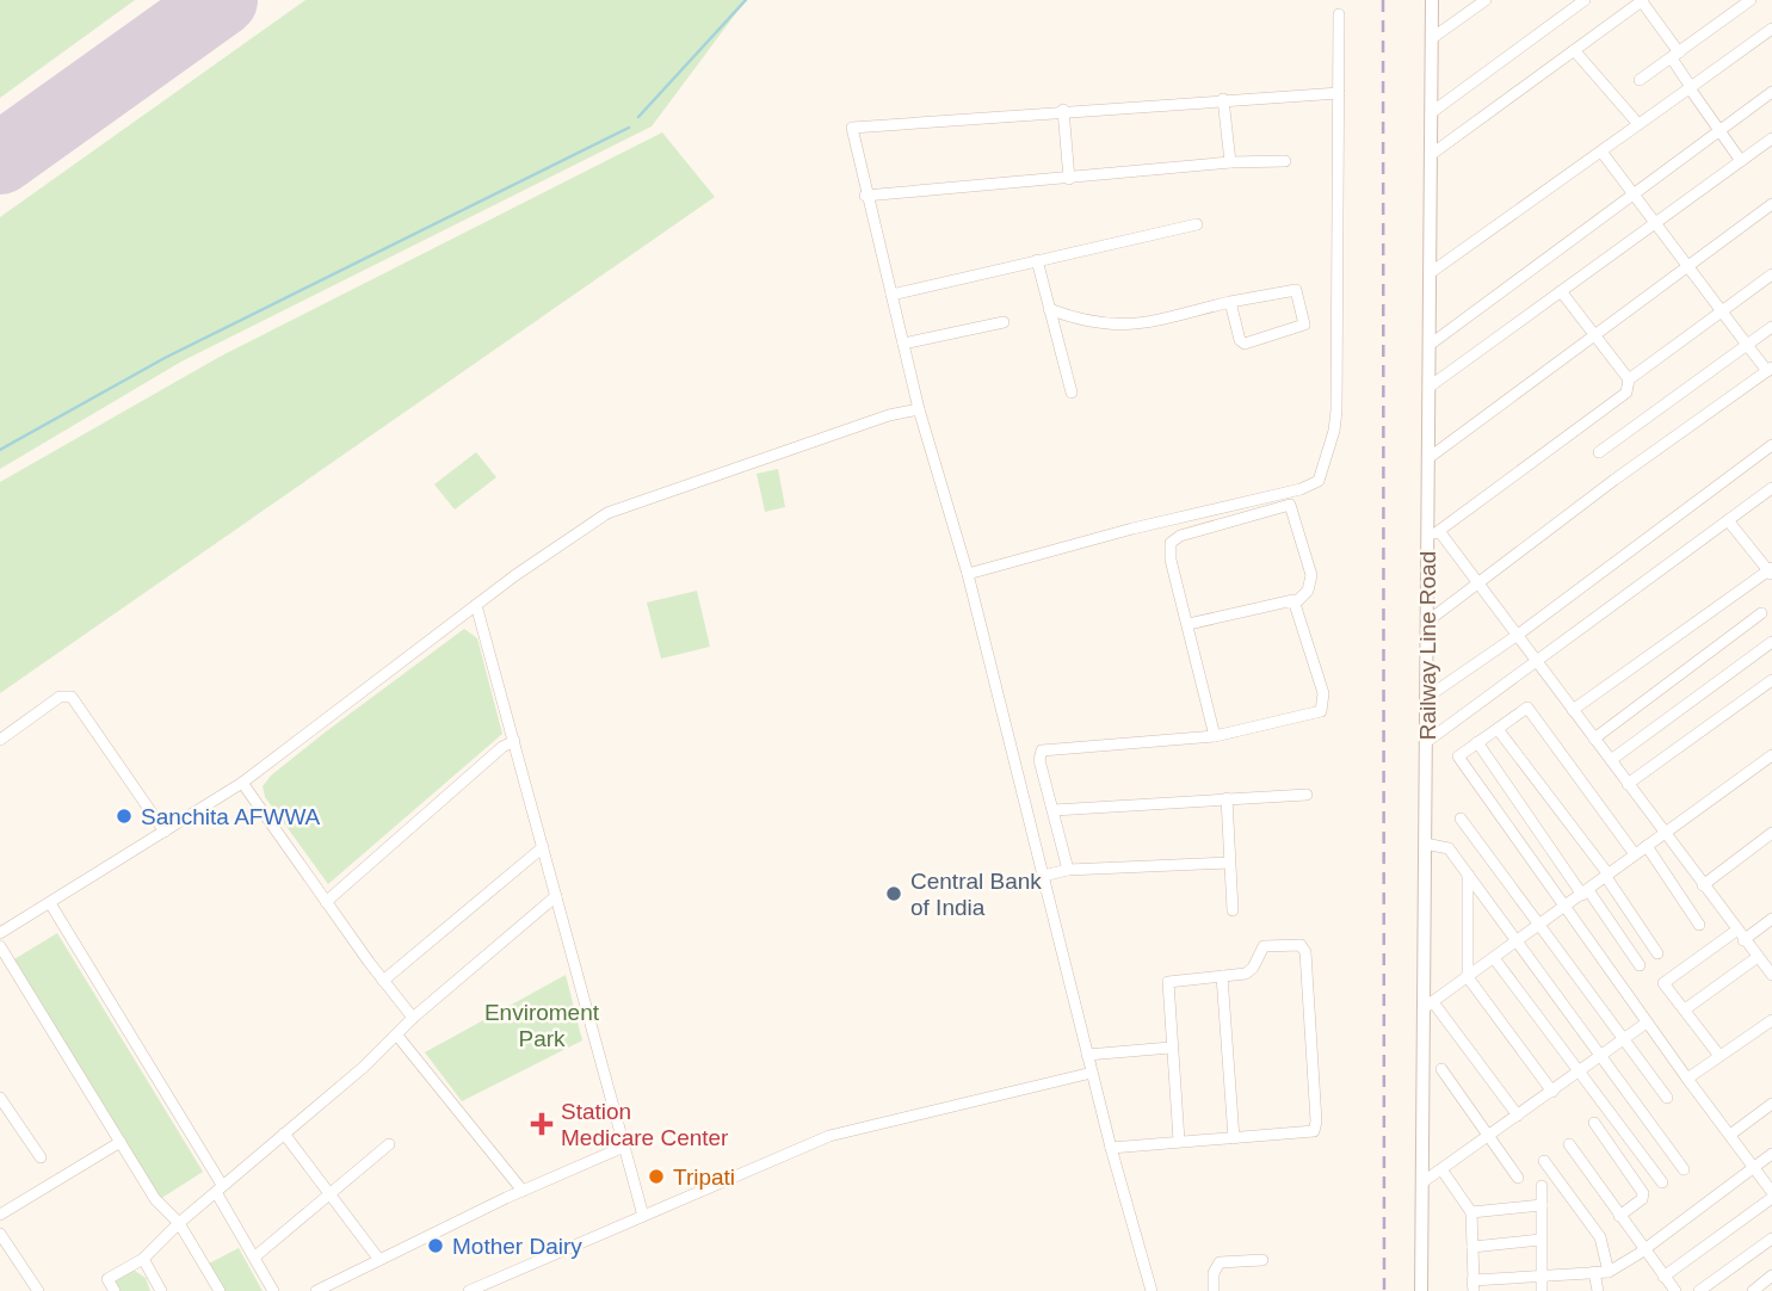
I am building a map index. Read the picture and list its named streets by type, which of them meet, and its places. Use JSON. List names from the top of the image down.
{
  "streets": {
    "street": ["Railway Line Road"]
  },
  "parks": ["Enviroment Park"],
  "places": {
    "other": [
      "Sanchita AFWWA",
      "Central Bank of India",
      "Tripati",
      "Mother Dairy"
    ],
    "health": ["Station Medicare Center"]
  }
}
